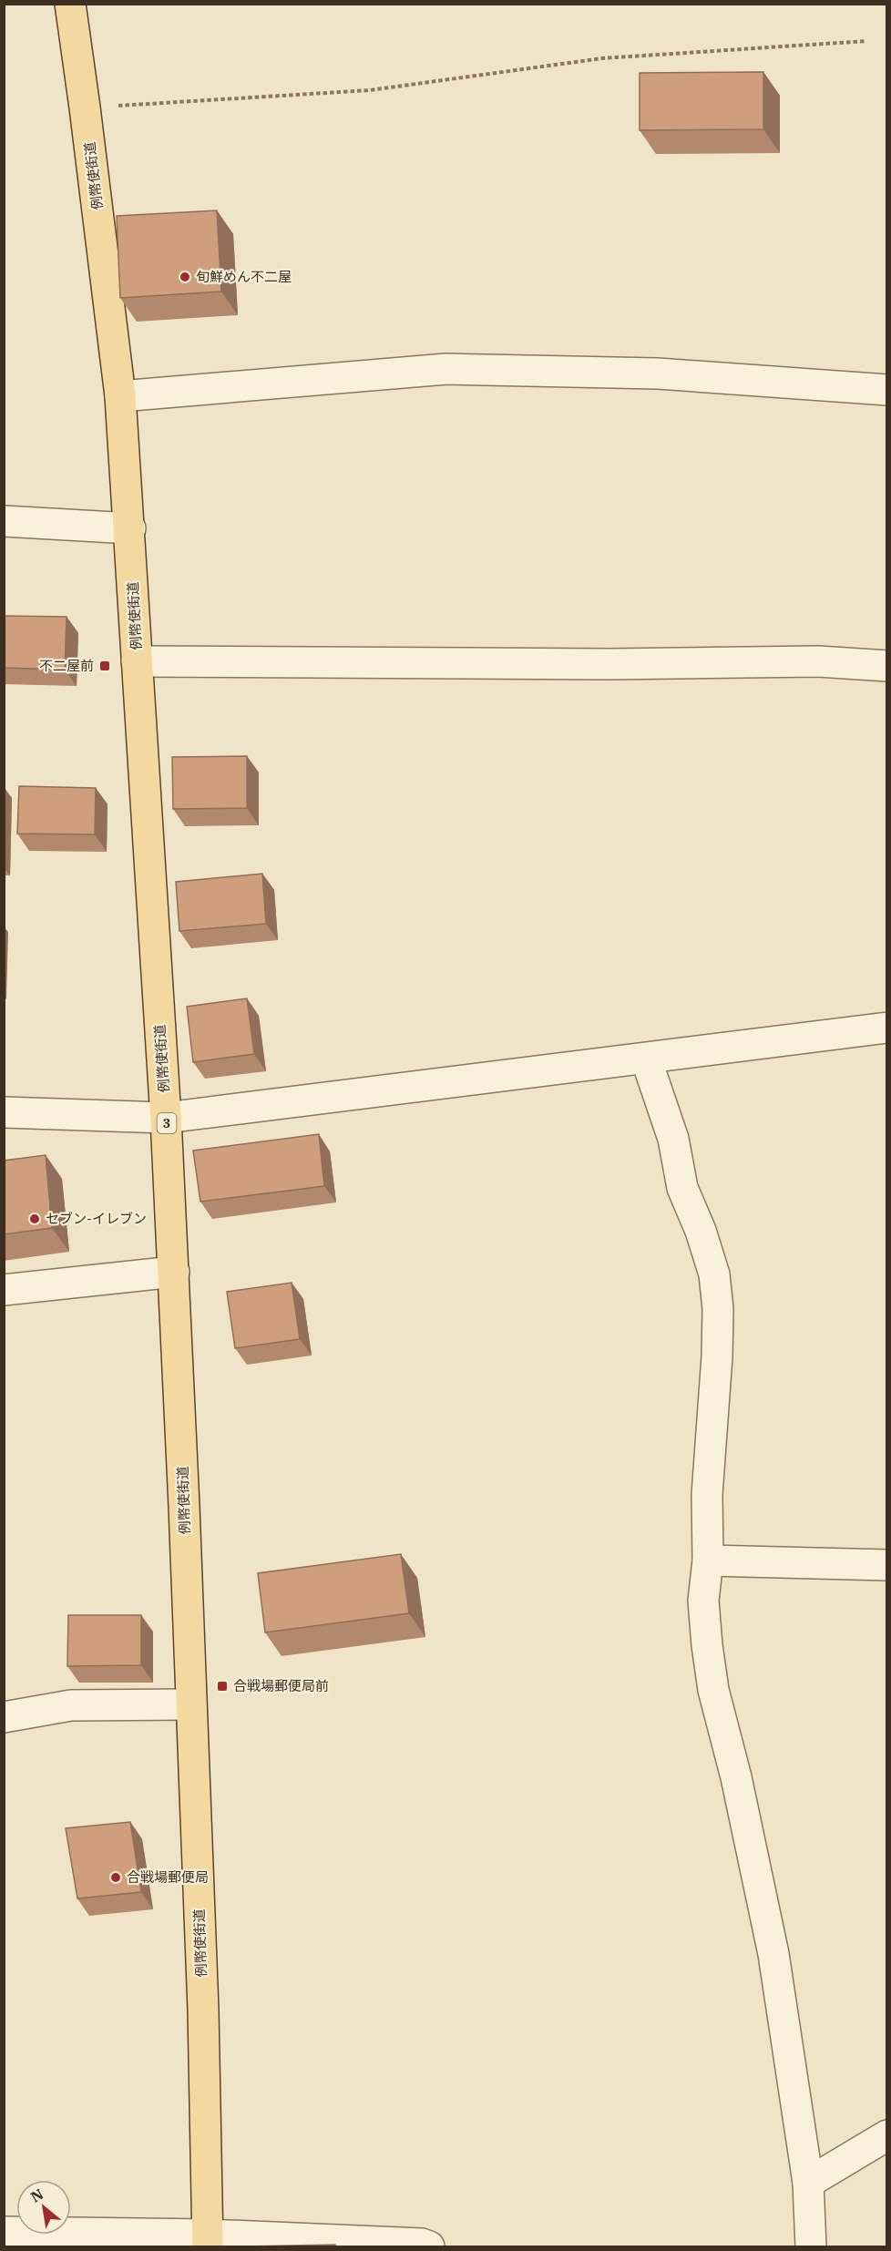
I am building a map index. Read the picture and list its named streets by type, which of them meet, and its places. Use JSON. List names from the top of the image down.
{
  "streets": {
    "main road": ["例幣使街道", "3"]
  },
  "places": {
    "other": ["旬鮮めん不二屋", "セブン-イレブン", "合戦場郵便局"],
    "transit": ["不二屋前", "合戦場郵便局前"]
  },
  "north": "top left"
}
